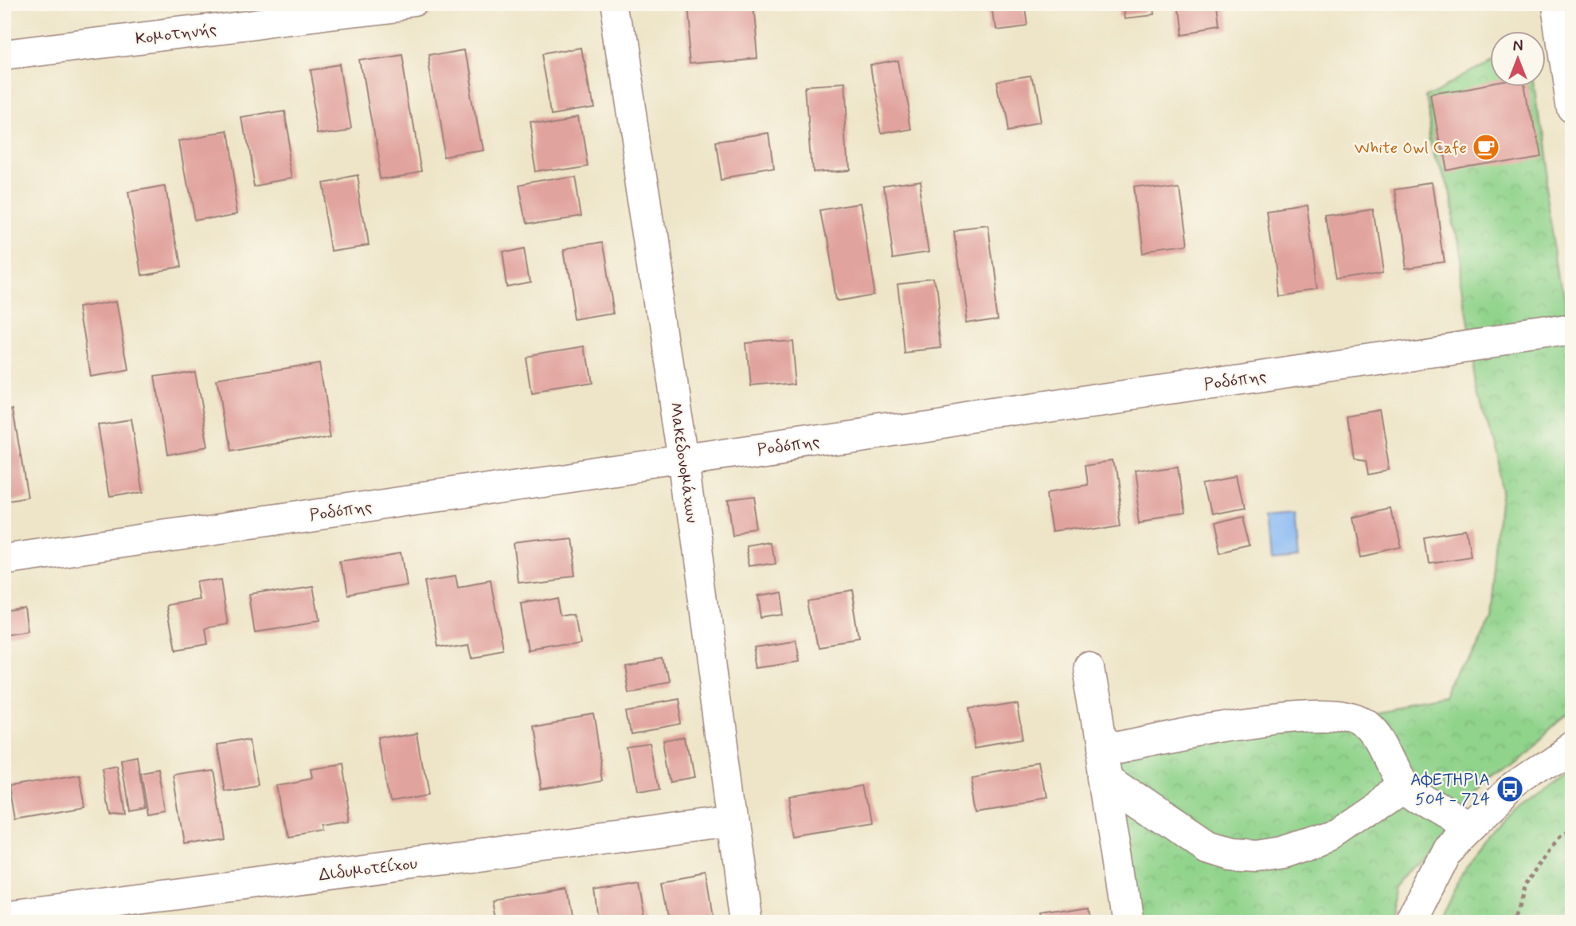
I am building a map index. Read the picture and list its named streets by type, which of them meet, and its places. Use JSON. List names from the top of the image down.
{
  "streets": {
    "street": [
      "Κομοτηνής",
      "Ροδόπης",
      "Μακεδονομάχων",
      "Διδυμοτείχου"
    ]
  },
  "crossings": [
    ["Ροδόπης", "Μακεδονομάχων"],
    ["Μακεδονομάχων", "Διδυμοτείχου"]
  ],
  "places": {
    "cafe": ["White Owl Cafe"],
    "bus stop": ["ΑΦΕΤΗΡΙΑ 504 - 724"]
  },
  "north": "top"
}
